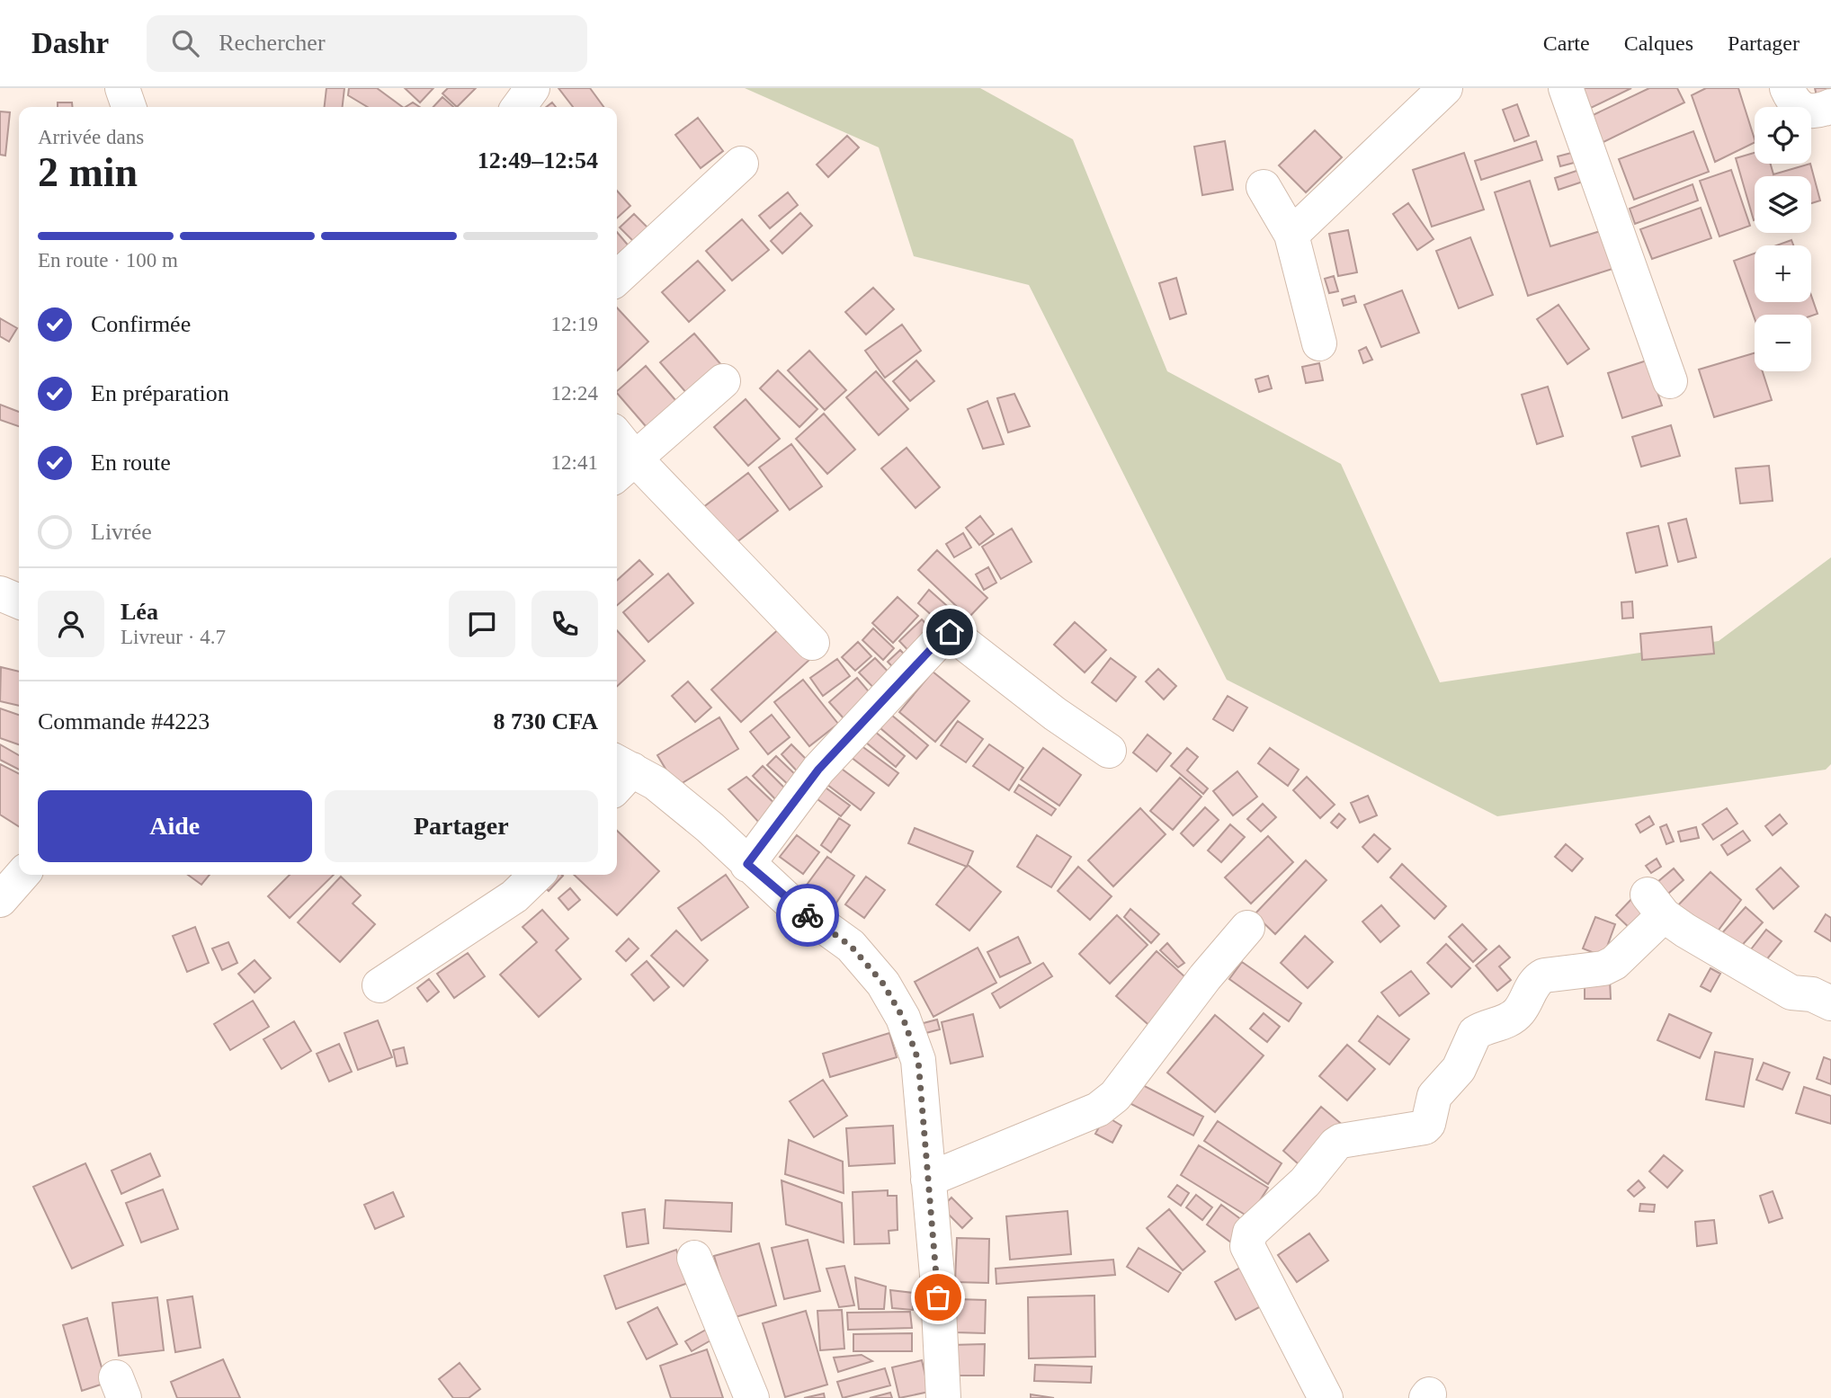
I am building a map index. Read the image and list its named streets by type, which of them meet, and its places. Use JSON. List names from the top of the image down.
{
  "page": {
    "header": "Dashr",
    "search": "Rechercher",
    "nav": ["Carte", "Calques", "Partager"],
    "map_buttons": ["+", "−"],
    "heading": ["2 min", "Arrivée dans", "12:49–12:54"],
    "panel": [
      "Léa",
      "Livreur · 4.7",
      "Commande #4223",
      "8 730 CFA"
    ],
    "bar": "En route · 100 m",
    "list": [
      ["Confirmée", "12:19"],
      ["En préparation", "12:24"],
      ["En route", "12:41"],
      "Livrée"
    ],
    "buttons": ["Aide", "Partager"]
  }
}
